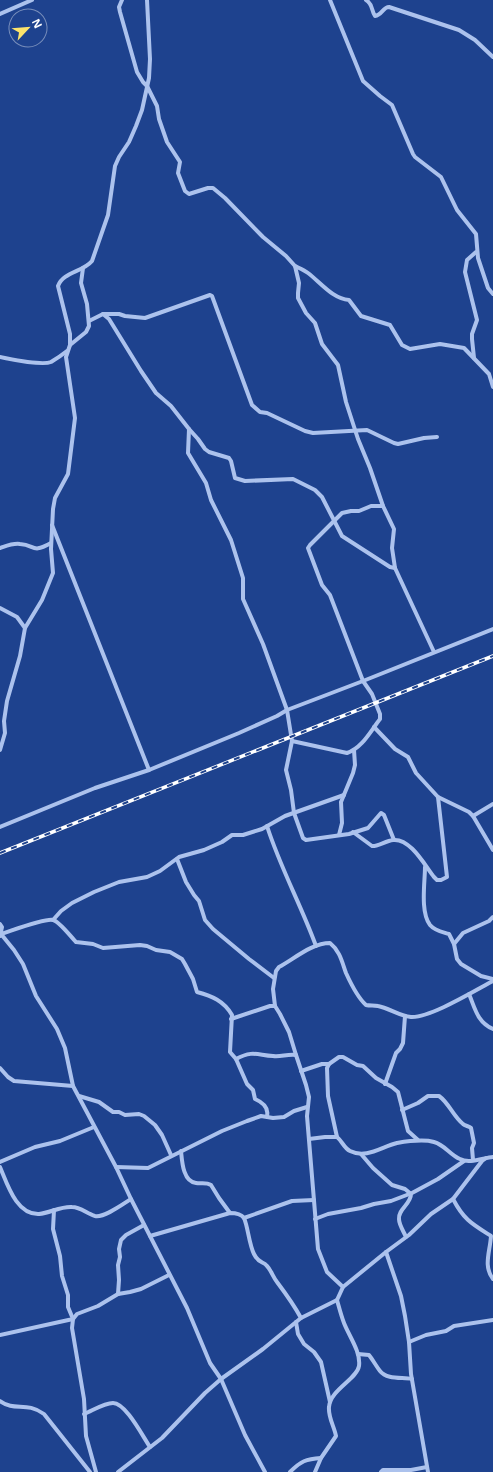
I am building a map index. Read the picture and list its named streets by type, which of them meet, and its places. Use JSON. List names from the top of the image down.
{
  "north": "top right"
}
